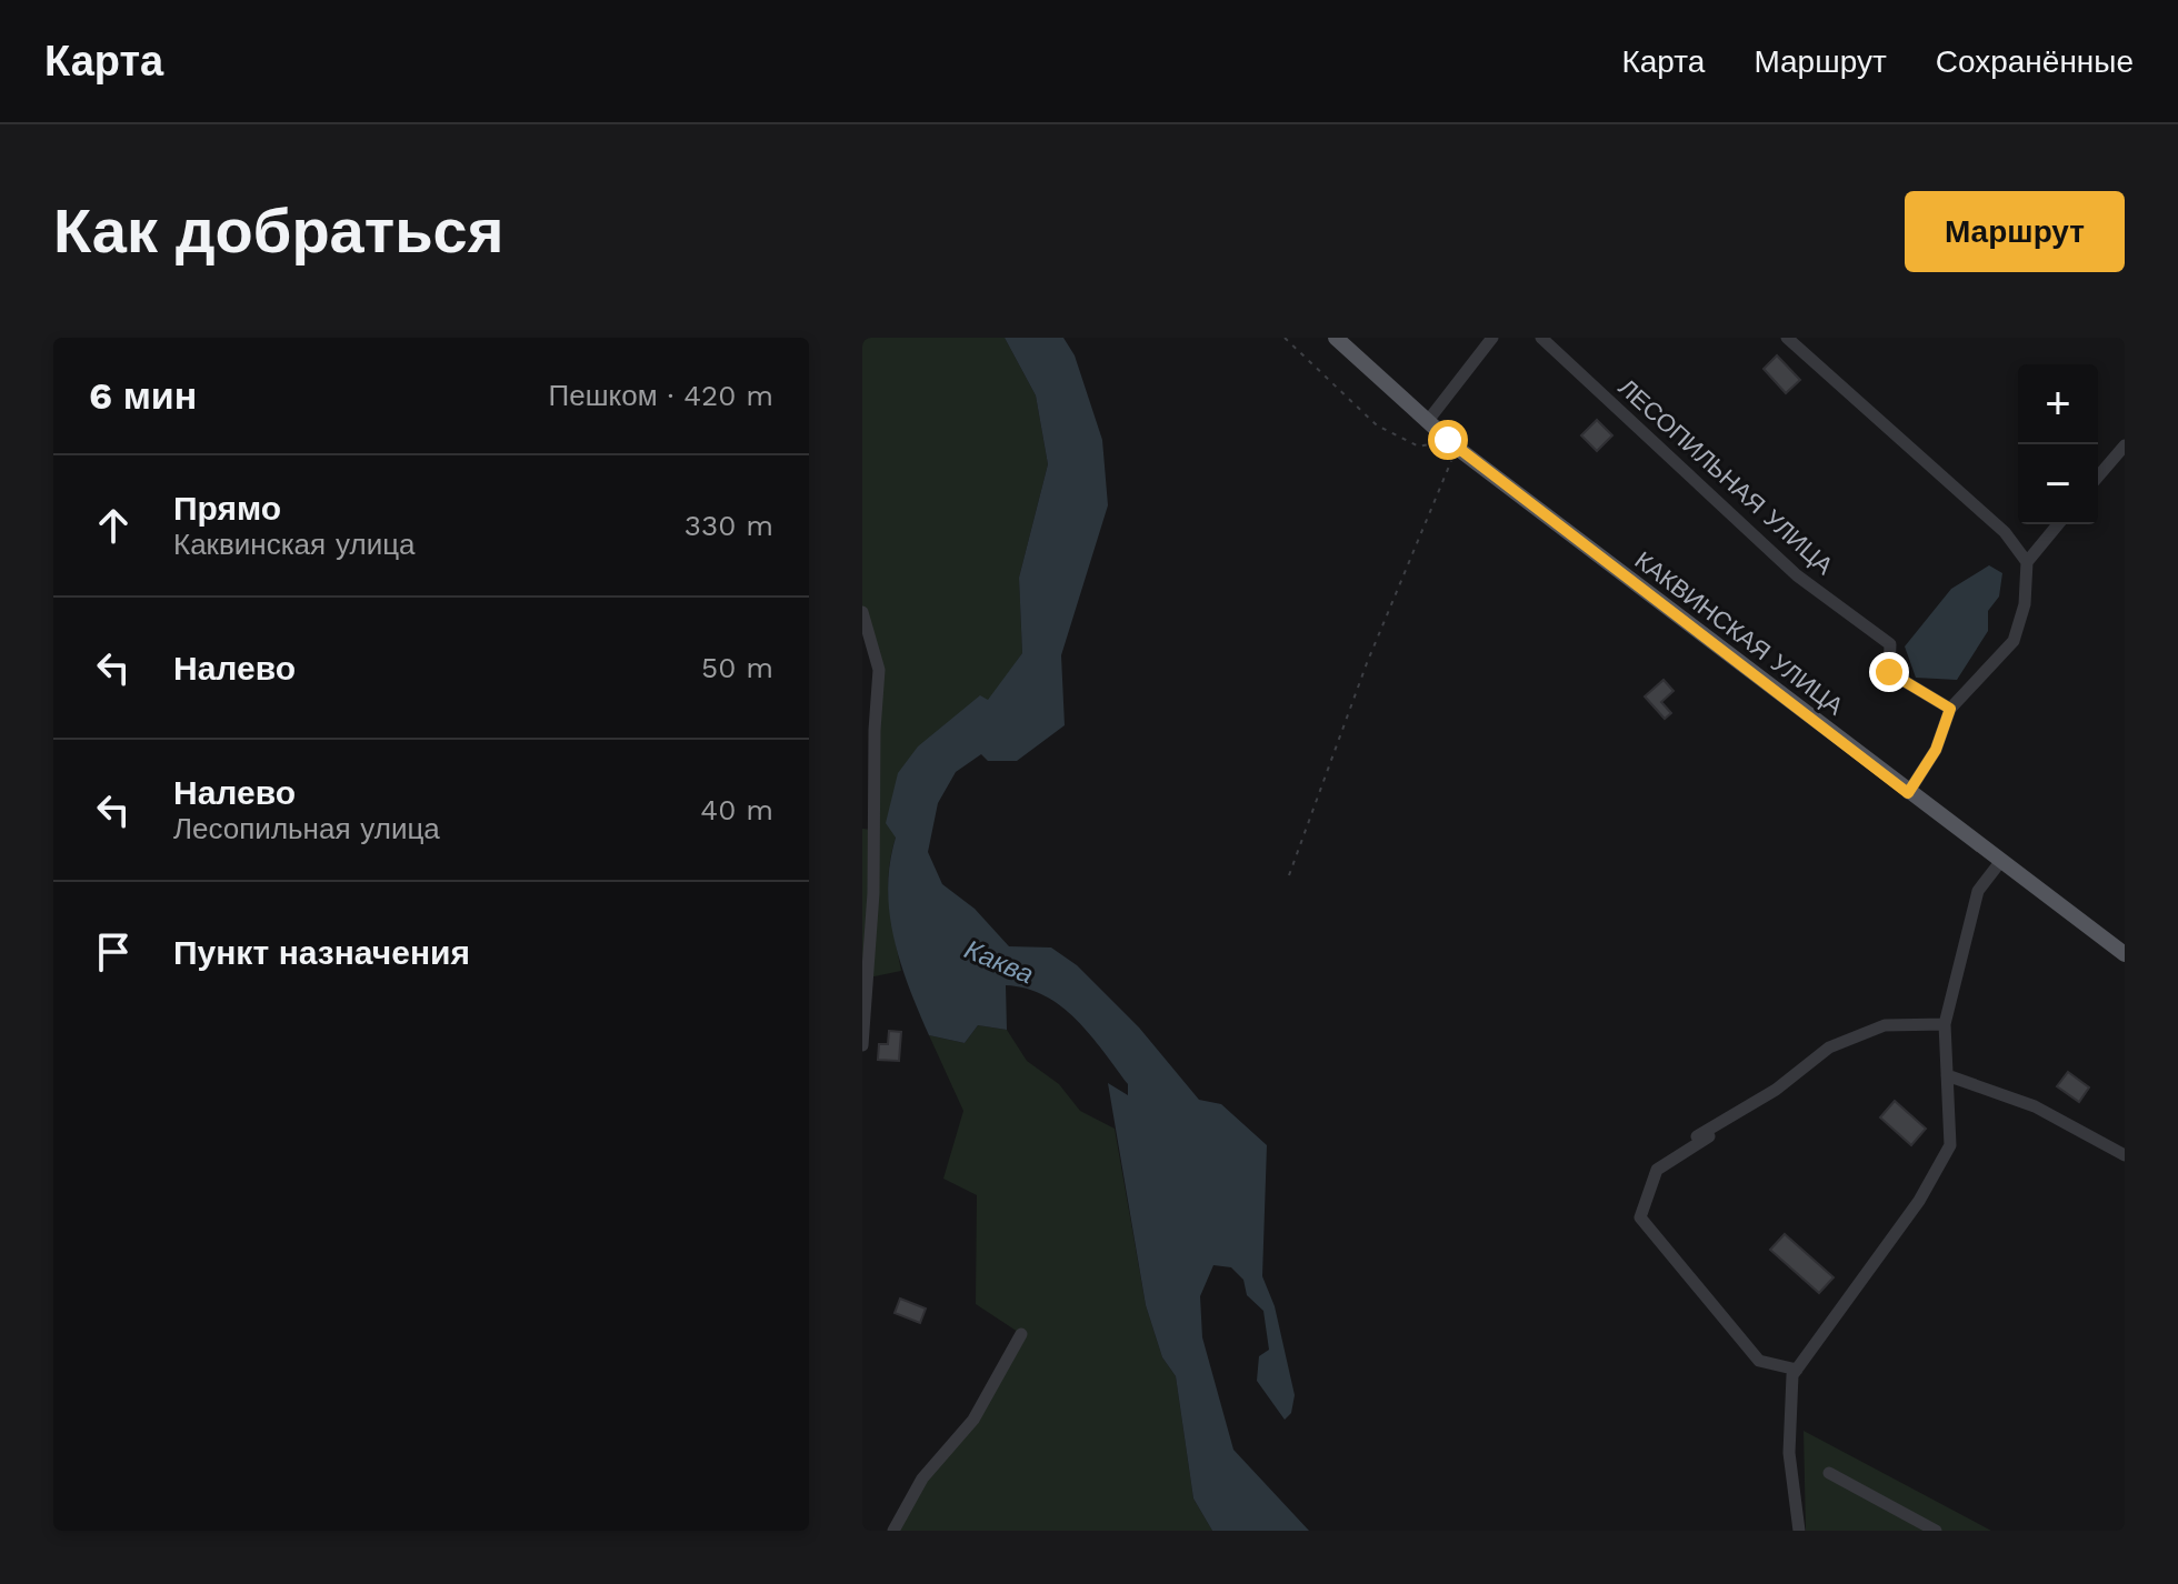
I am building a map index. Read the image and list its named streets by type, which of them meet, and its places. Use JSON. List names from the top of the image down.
{
  "streets": {
    "main road": ["КАКВИНСКАЯ УЛИЦА"],
    "street": ["ЛЕСОПИЛЬНАЯ УЛИЦА"]
  },
  "water": ["Каква"],
  "page": {
    "header": "Карта",
    "nav": ["Карта", "Маршрут", "Сохранённые"],
    "buttons": "Маршрут",
    "title": "Как добраться",
    "heading": ["6 мин", "Пешком · 420 m"],
    "map_buttons": ["+", "−"],
    "list": [
      ["Прямо", "Каквинская улица", "330 m"],
      ["Налево", "50 m"],
      ["Налево", "Лесопильная улица", "40 m"],
      "Пункт назначения"
    ]
  }
}
